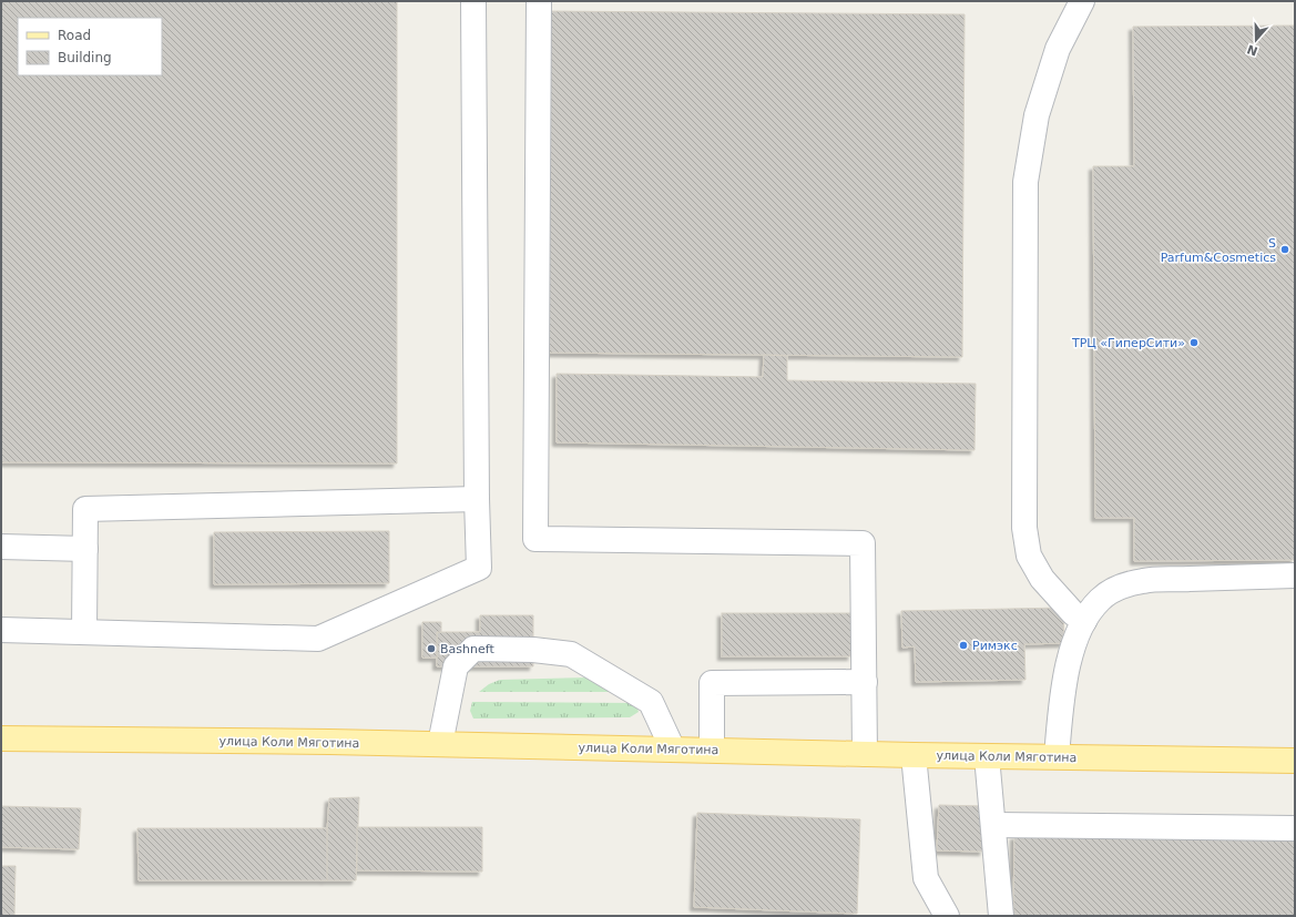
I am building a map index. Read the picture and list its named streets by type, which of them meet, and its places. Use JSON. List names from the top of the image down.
{
  "streets": {
    "main road": ["улица Коли Мяготина"]
  },
  "places": [
    "S Parfum&Cosmetics",
    "ТРЦ «ГиперСити»",
    "Римэкс",
    "Bashneft"
  ],
  "legend": ["Road", "Building"],
  "north": "bottom"
}
